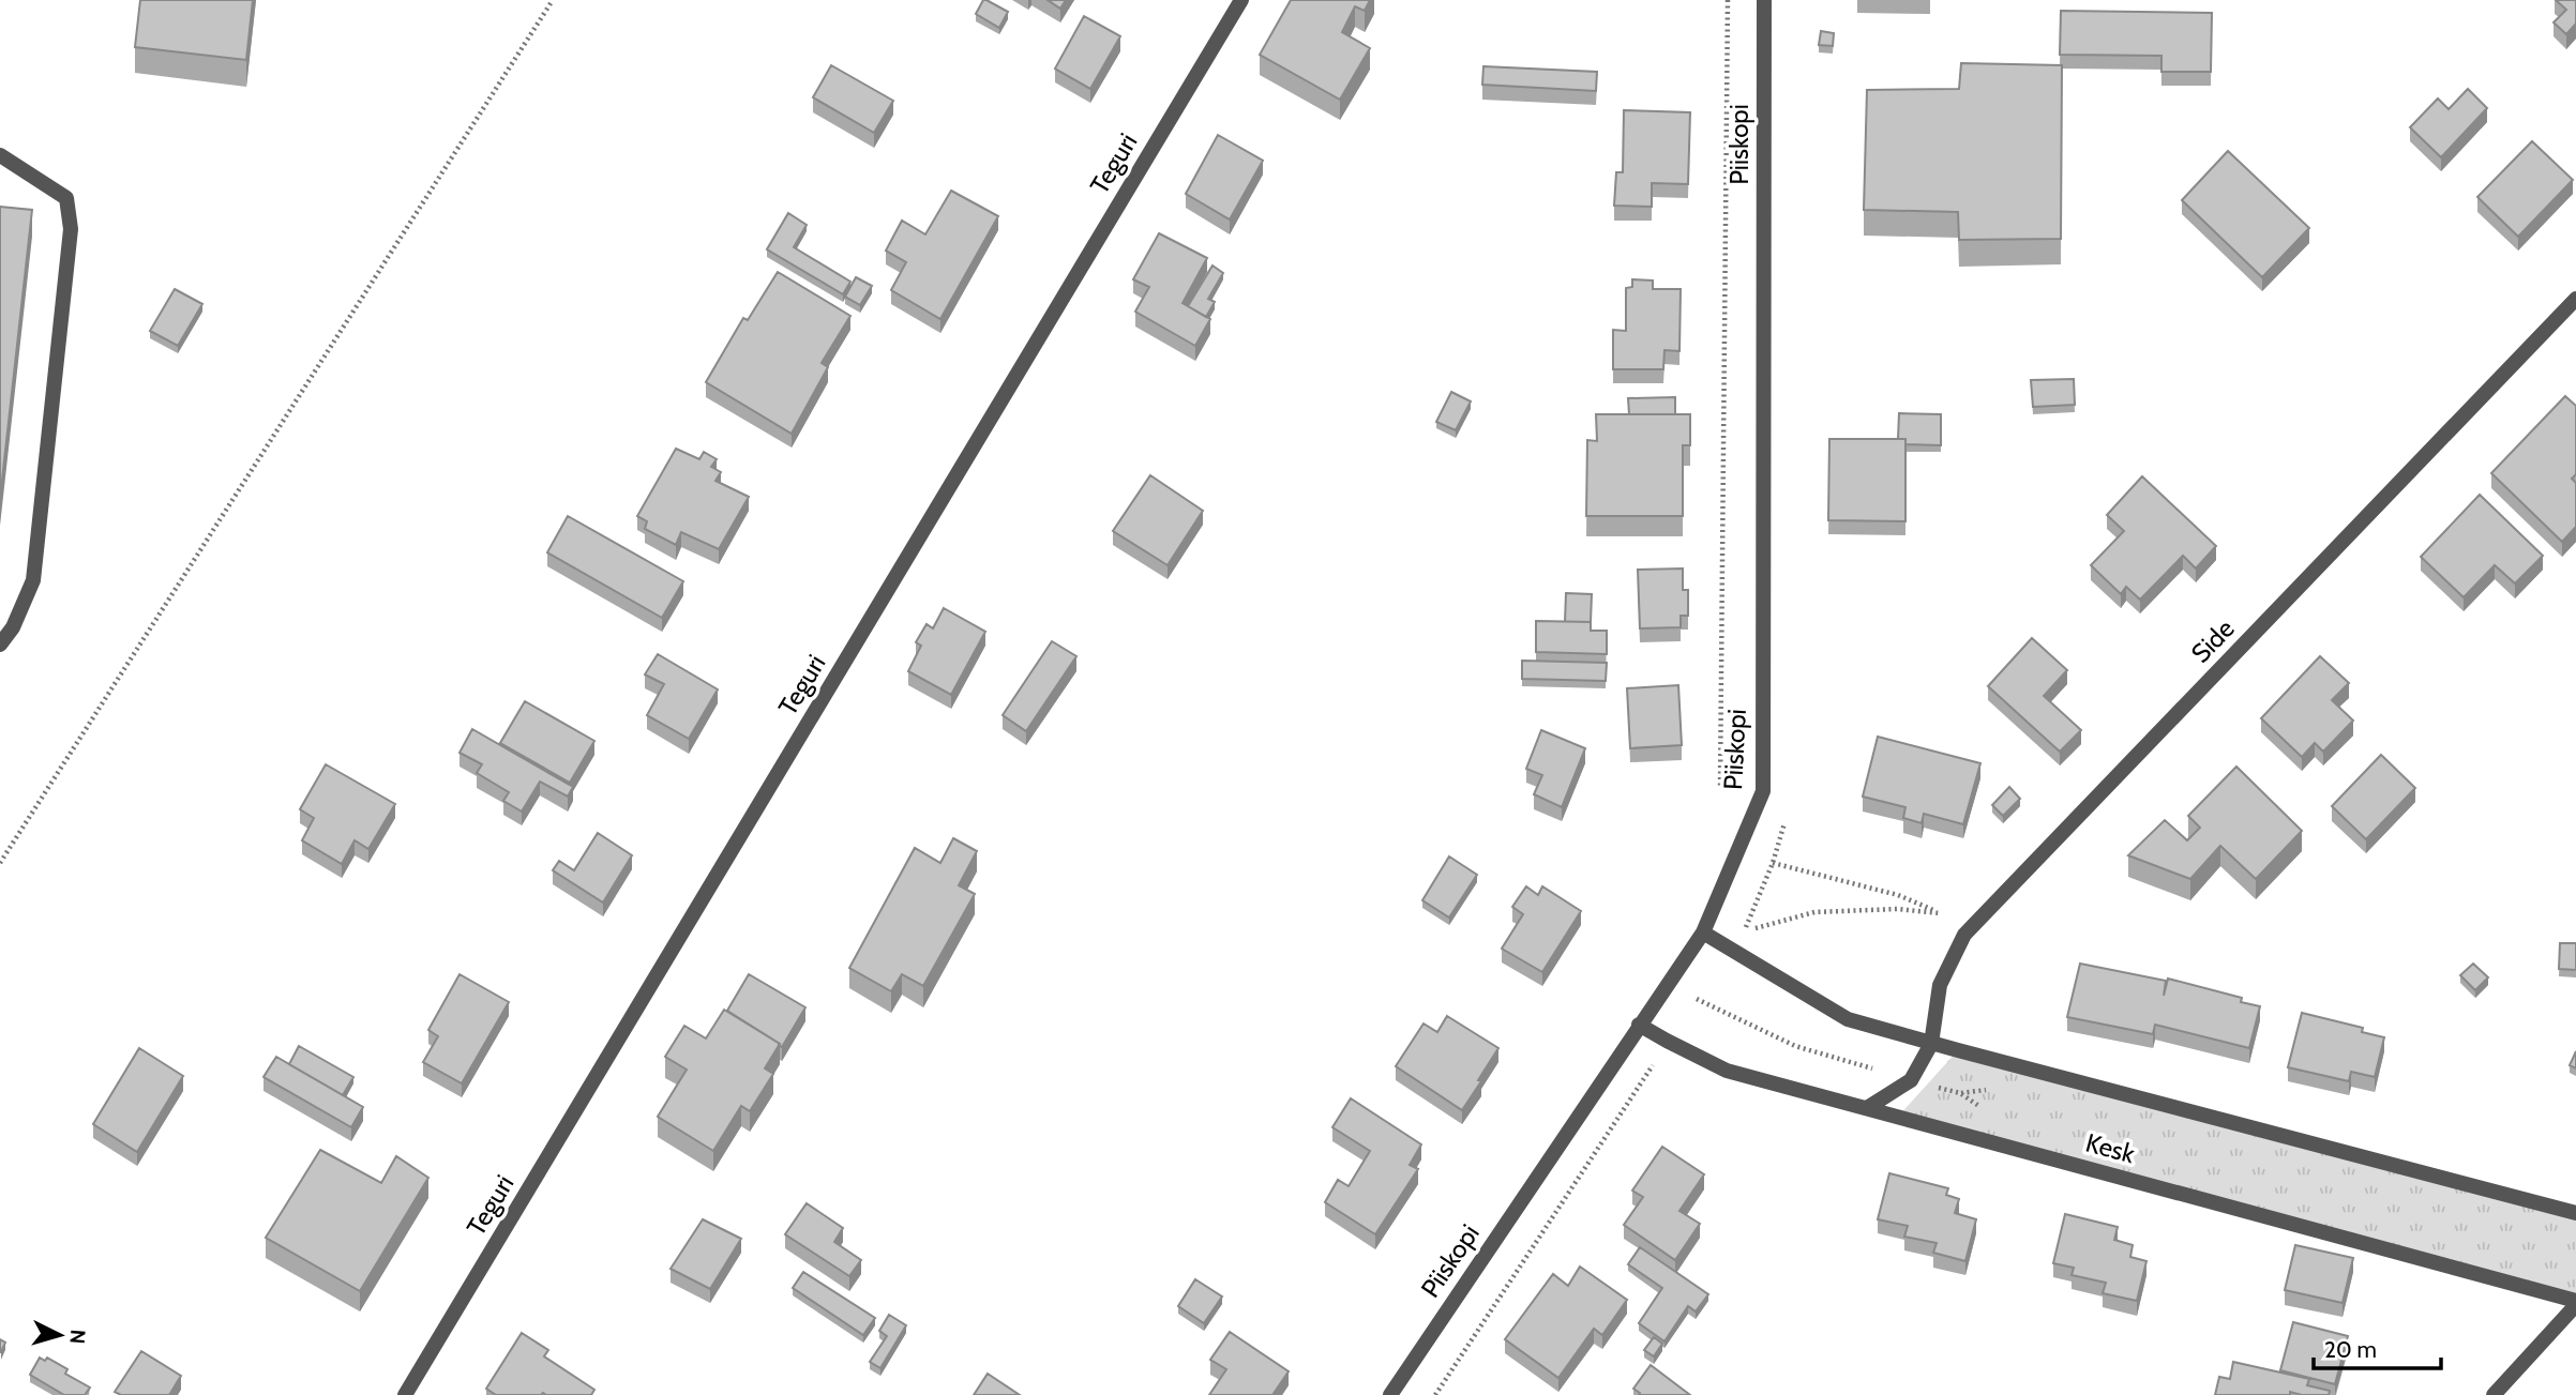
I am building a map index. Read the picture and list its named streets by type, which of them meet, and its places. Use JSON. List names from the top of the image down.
{
  "streets": {
    "street": [
      "Piiskopi",
      "Teguri",
      "Side",
      "Kesk"
    ]
  },
  "crossings": [
    ["Piiskopi", "Kesk"]
  ],
  "scale_bar": "20 m",
  "north": "right"
}
